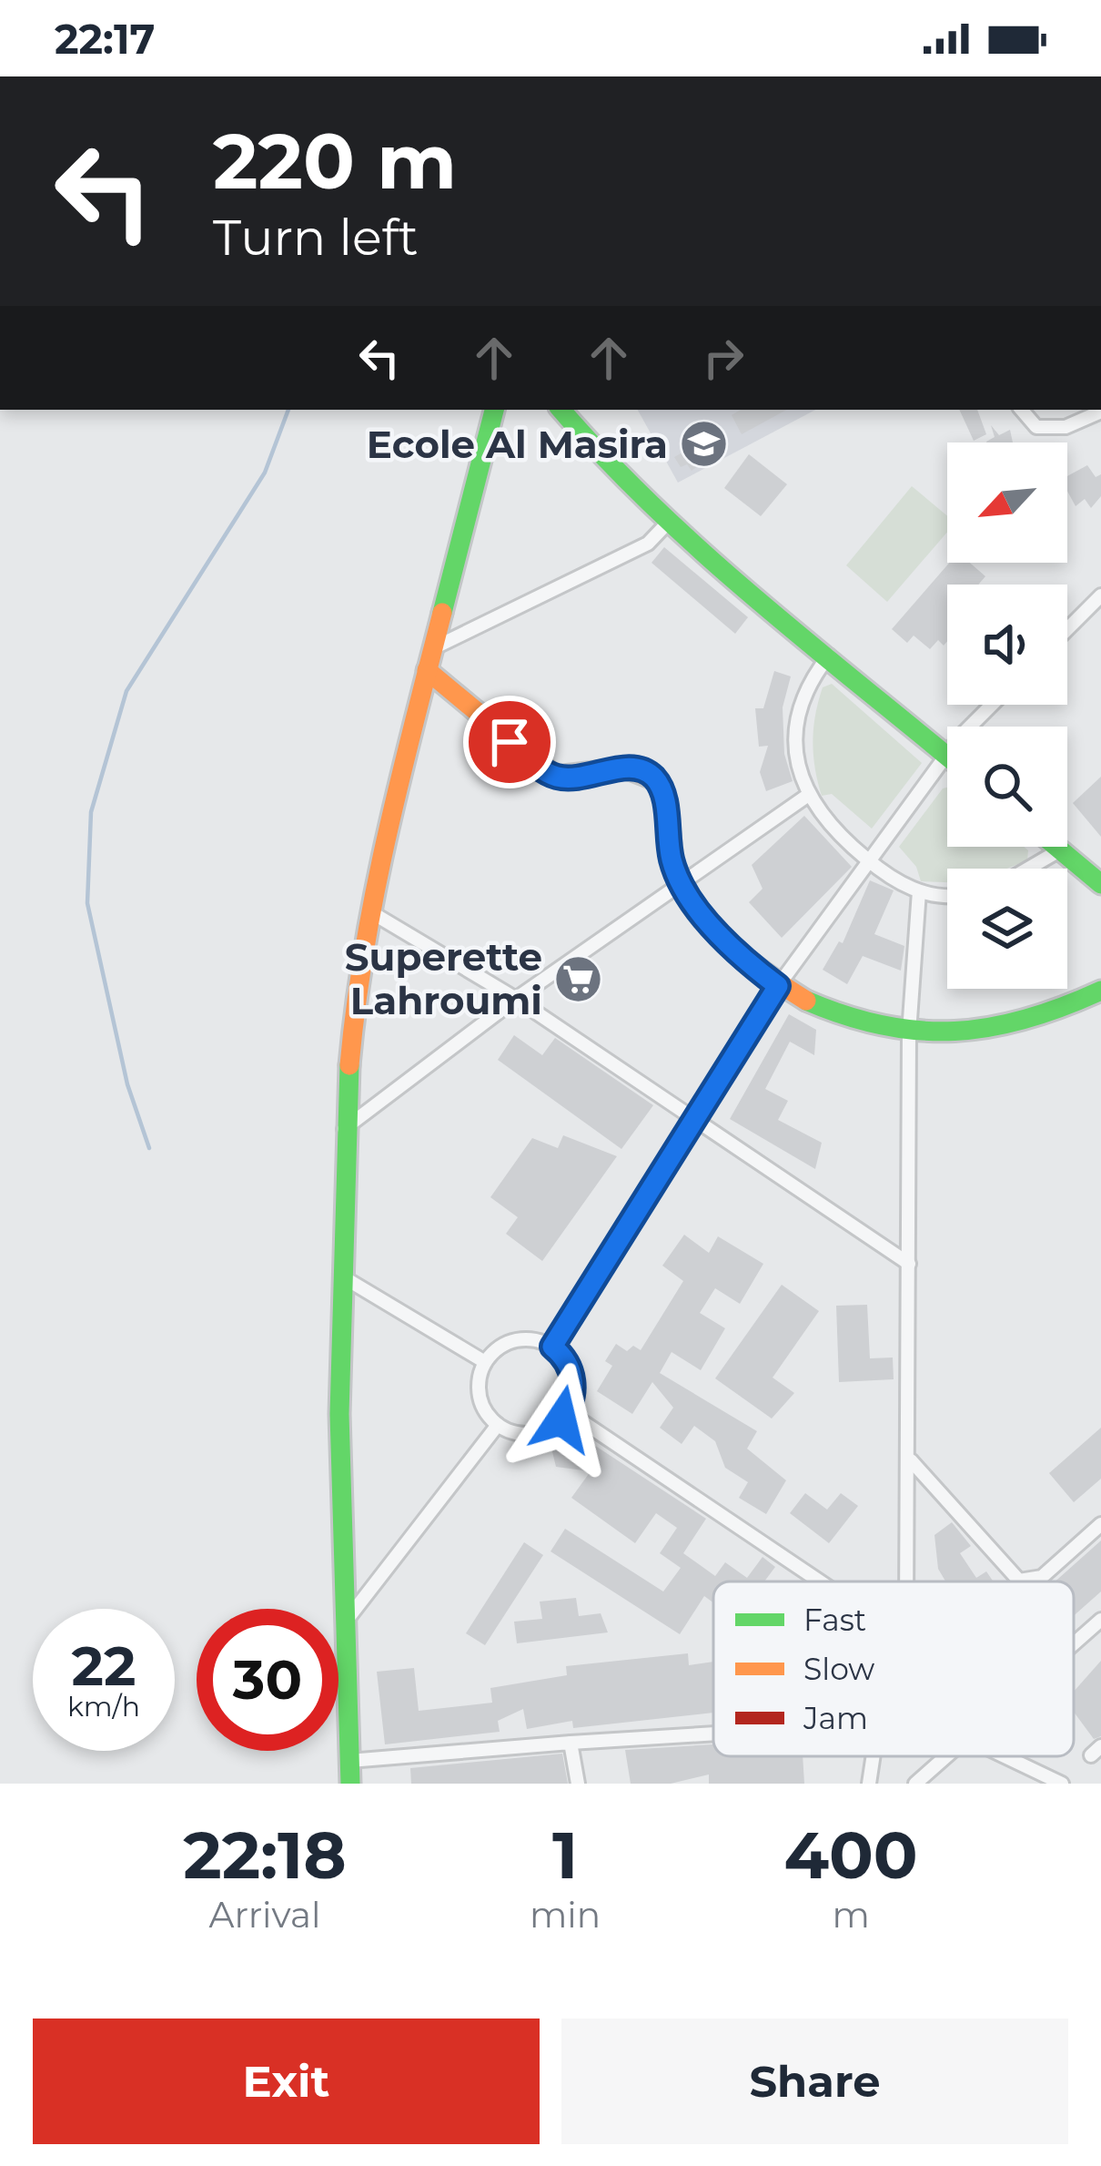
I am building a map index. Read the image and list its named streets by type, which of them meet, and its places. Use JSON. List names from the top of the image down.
{
  "places": {
    "school or university": ["Ecole Al Masira"],
    "supermarket": ["Superette Lahroumi"]
  },
  "legend": ["Fast", "Slow", "Jam"],
  "north": "bottom left",
  "page": {
    "status": "22:17",
    "turn": ["220 m", "Turn left"],
    "speed": "22 km/h",
    "limit": "30",
    "eta": [
      "22:18",
      "Arrival",
      "1",
      "min",
      "400",
      "m"
    ],
    "buttons": ["Exit", "Share"]
  }
}
